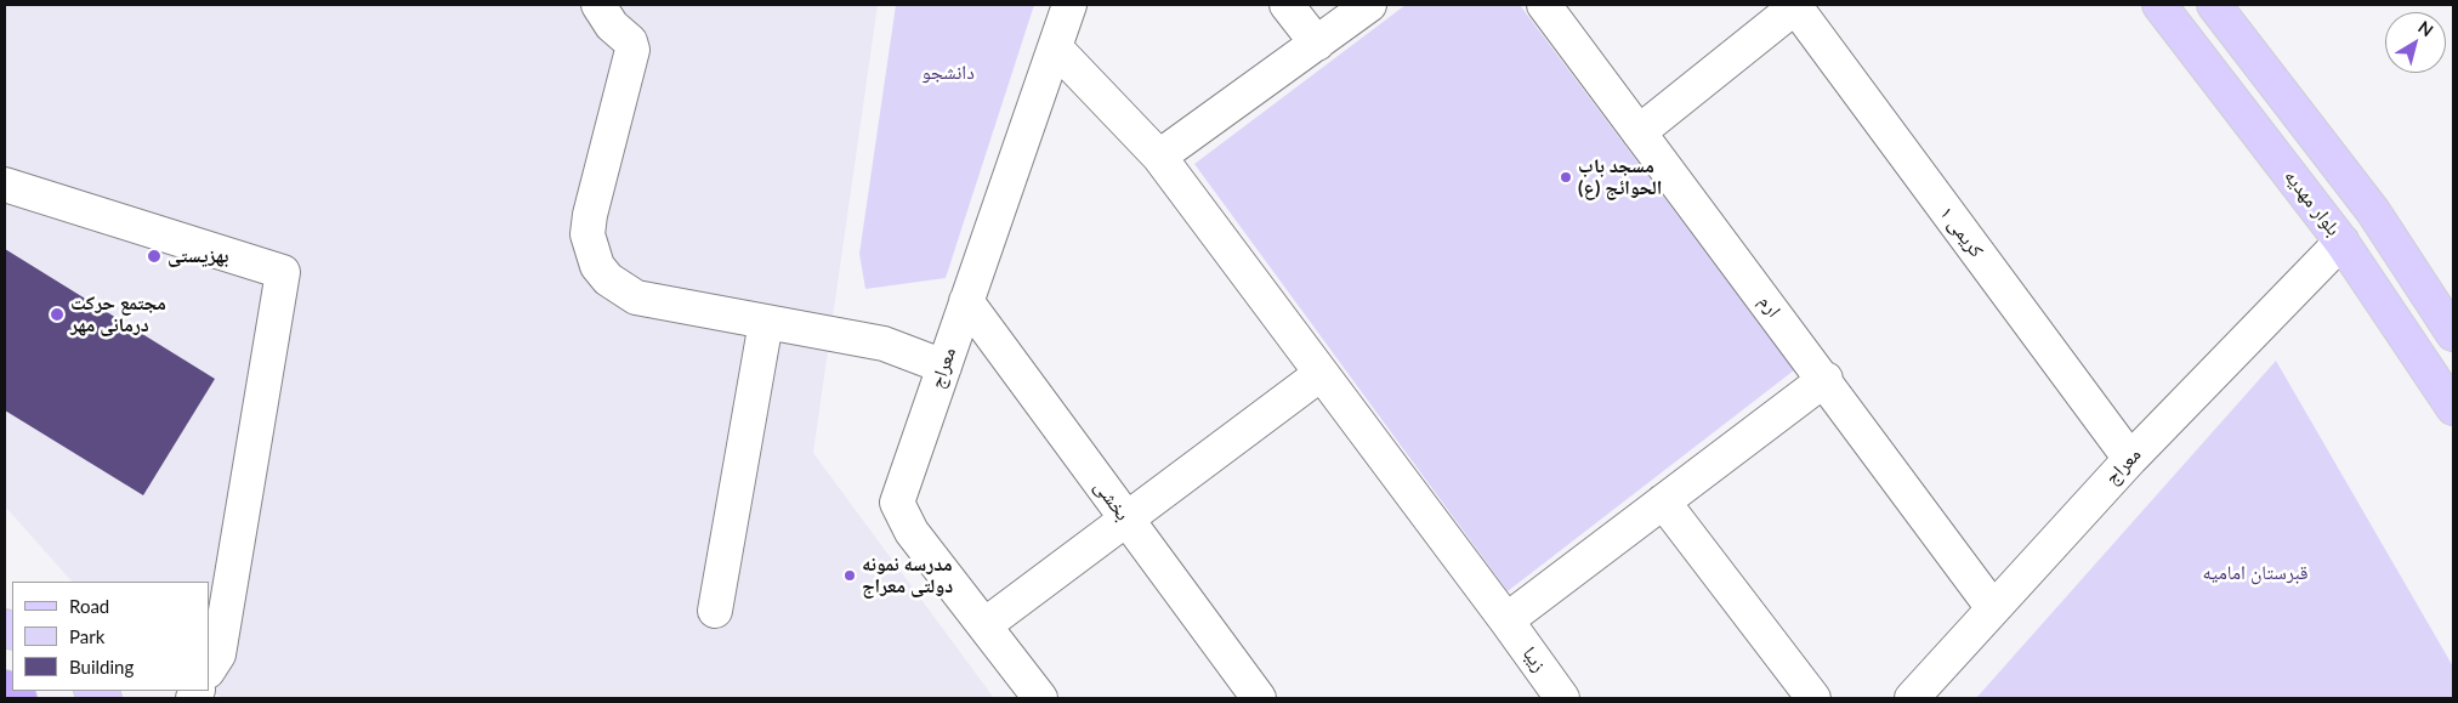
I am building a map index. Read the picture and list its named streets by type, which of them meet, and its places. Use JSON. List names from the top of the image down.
{
  "streets": {
    "main road": ["بلوار مهدیه"],
    "street": [
      "کریمی ۱",
      "ارم",
      "معراج",
      "بخشی",
      "زیبا"
    ]
  },
  "crossings": [
    ["بلوار مهدیه", "معراج"],
    ["کریمی ۱", "معراج"],
    ["ارم", "معراج"],
    ["معراج", "بخشی"],
    ["معراج", "زیبا"]
  ],
  "parks": ["دانشجو", "قبرستان امامیه"],
  "places": [
    "مسجد باب الحوائج (ع)",
    "بهزیستی",
    "مجتمع حرکت درمانی مهر",
    "مدرسه نمونه دولتی معراج"
  ],
  "legend": ["Road", "Park", "Building"],
  "north": "top right"
}
